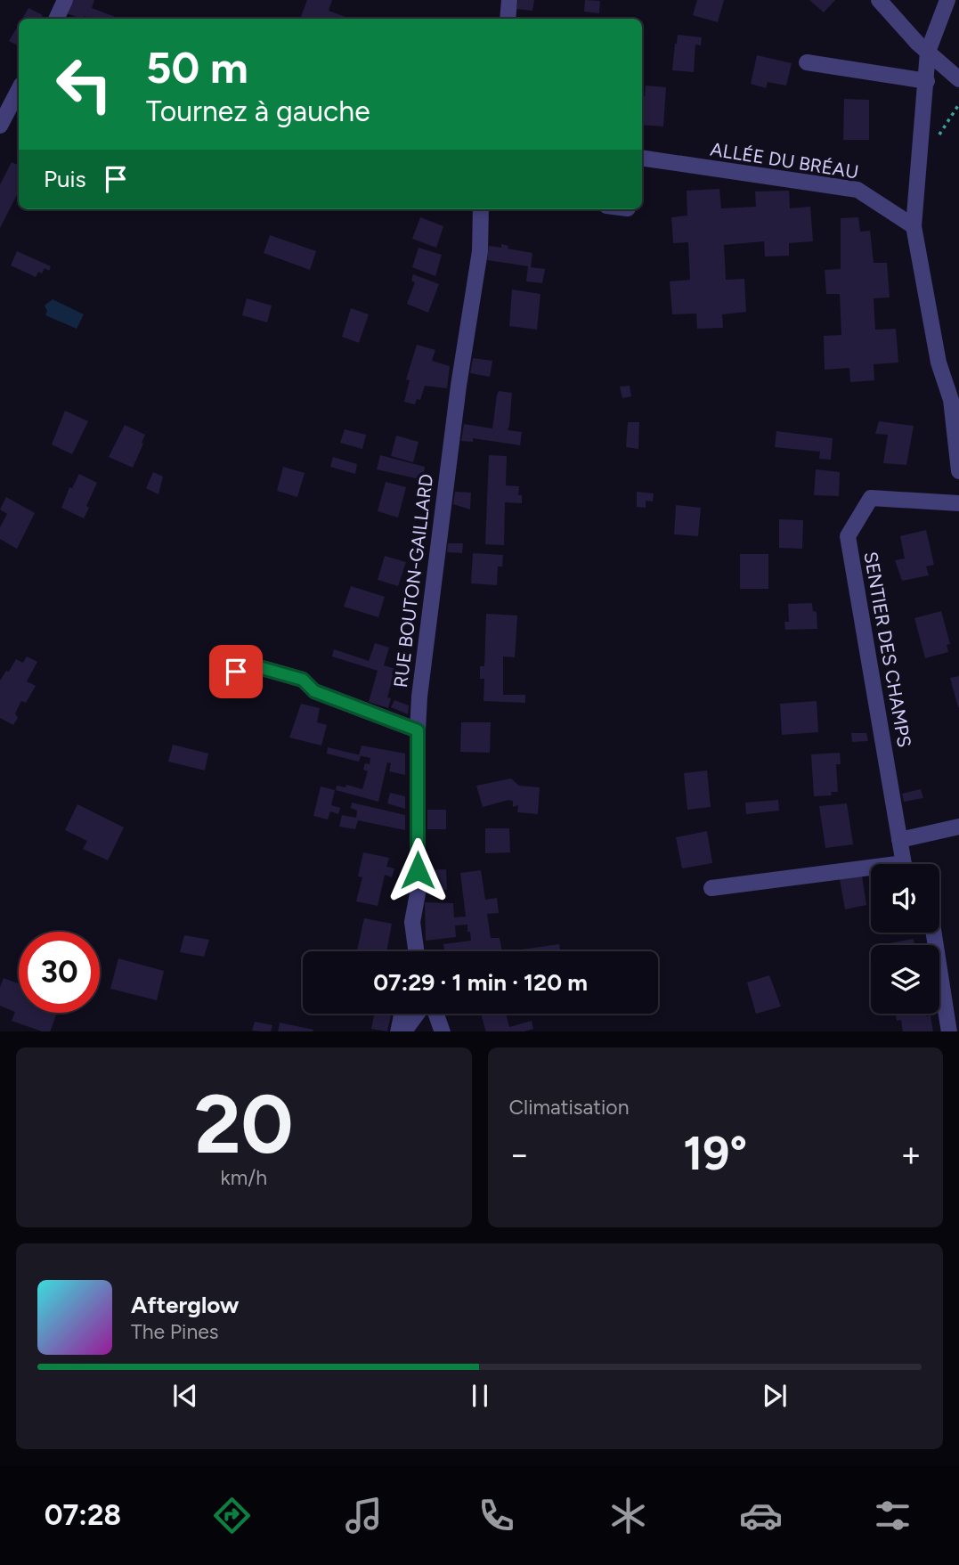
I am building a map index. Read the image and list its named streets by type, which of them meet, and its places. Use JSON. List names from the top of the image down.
{
  "streets": {
    "street": ["ALLÉE DU BRÉAU", "RUE BOUTON-GAILLARD", "SENTIER DES CHAMPS"]
  },
  "page": {
    "turn": ["50 m", "Tournez à gauche"],
    "then": "Puis",
    "limit": "30",
    "trip": "07:29 · 1 min · 120 m",
    "tile": [
      ["20", "km/h"],
      "Climatisation"
    ],
    "heat": ["−", "19°", "+"],
    "song": ["Afterglow", "The Pines"],
    "tabs": "07:28"
  }
}
